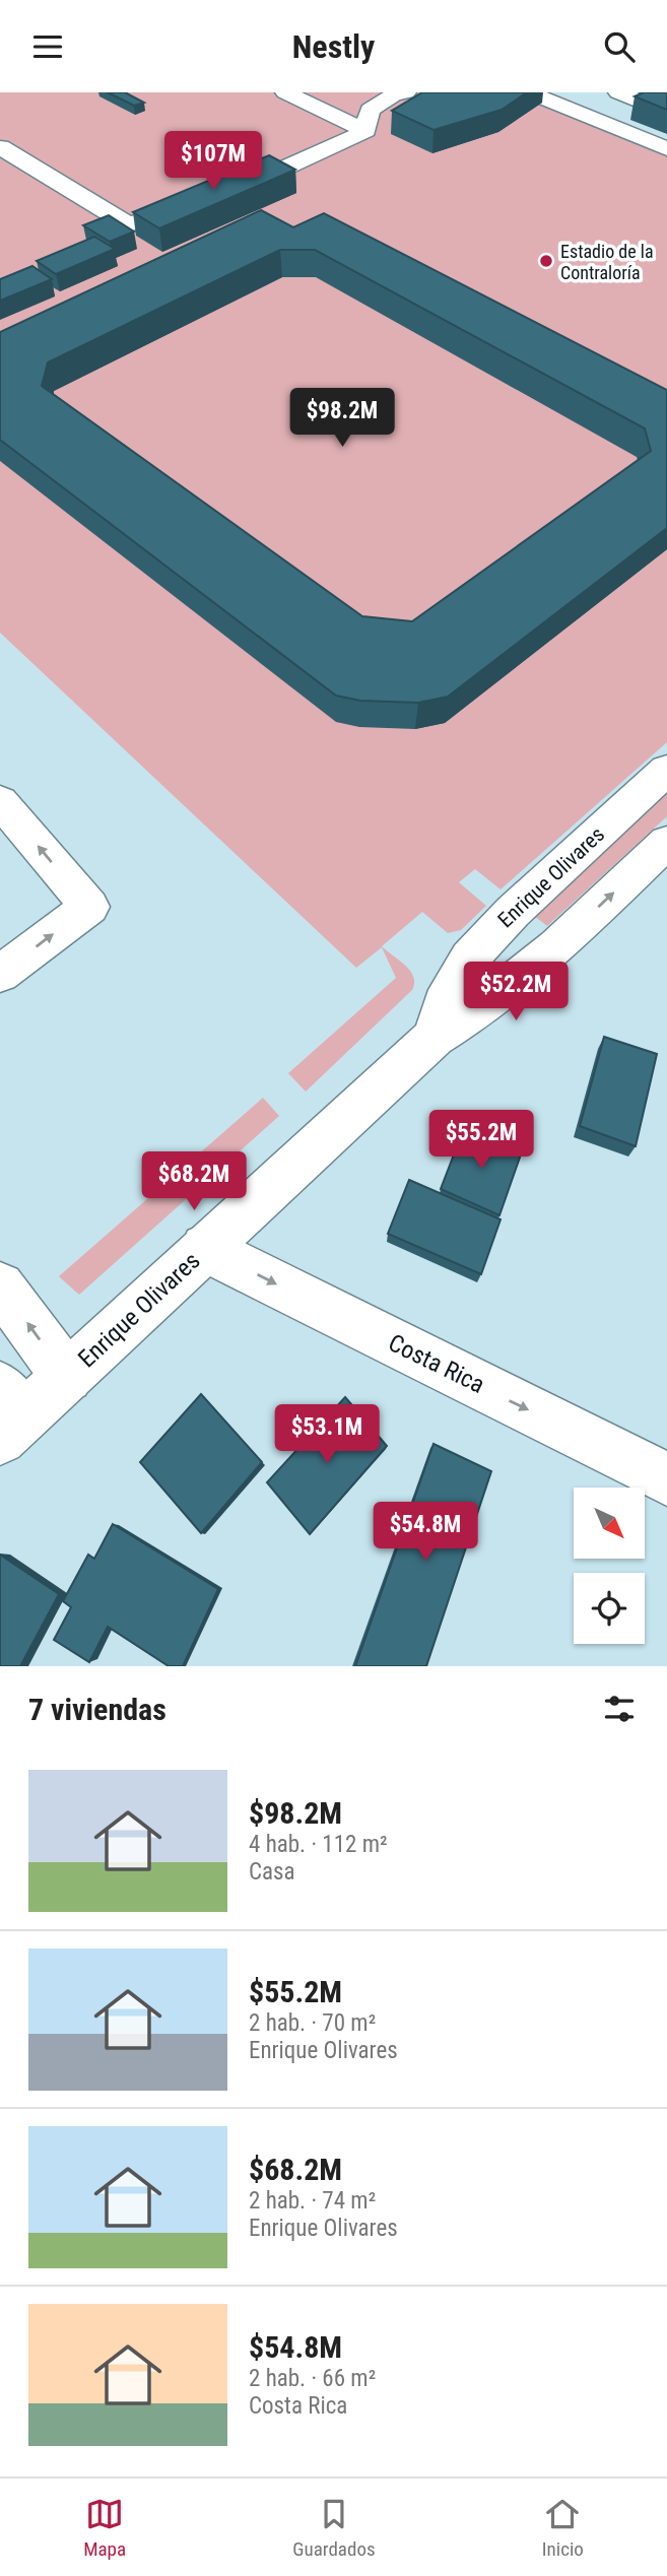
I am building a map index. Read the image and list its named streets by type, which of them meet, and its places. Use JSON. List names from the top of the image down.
{
  "streets": {
    "main road": ["Enrique Olivares", "Costa Rica"]
  },
  "crossings": [
    ["Enrique Olivares", "Costa Rica"]
  ],
  "one_way": ["Costa Rica"],
  "places": ["Estadio de la Contraloría"],
  "north": "bottom right",
  "page": {
    "header": "Nestly",
    "price": [
      "$107M",
      "$98.2M",
      "$52.2M",
      "$55.2M",
      "$68.2M",
      "$53.1M",
      "$54.8M"
    ],
    "heading": "7 viviendas",
    "list": [
      {
        "name": "$98.2M",
        "note": "4 hab. · 112 m² · Casa"
      },
      {
        "name": "$55.2M",
        "note": "2 hab. · 70 m² · Enrique Olivares"
      },
      {
        "name": "$68.2M",
        "note": "2 hab. · 74 m² · Enrique Olivares"
      },
      {
        "name": "$54.8M",
        "note": "2 hab. · 66 m² · Costa Rica"
      }
    ],
    "tabs": ["Mapa", "Guardados", "Inicio"]
  }
}
